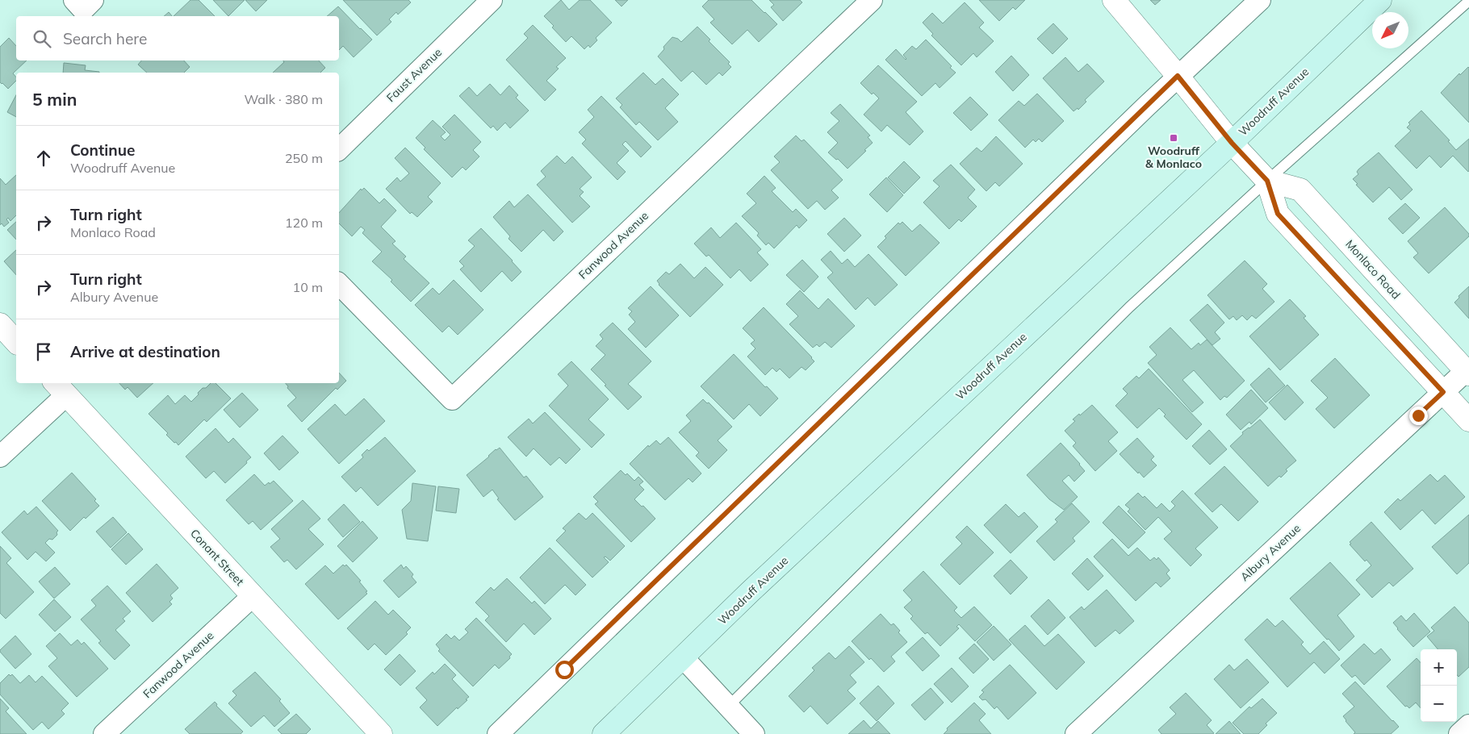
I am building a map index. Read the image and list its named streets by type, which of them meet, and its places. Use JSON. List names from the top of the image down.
{
  "streets": {
    "main road": ["Woodruff Avenue"],
    "street": [
      "Faust Avenue",
      "Fanwood Avenue",
      "Monlaco Road",
      "Albury Avenue",
      "Conant Street"
    ]
  },
  "crossings": [
    ["Fanwood Avenue", "Conant Street"],
    ["Monlaco Road", "Albury Avenue"]
  ],
  "places": {
    "transit": ["Woodruff & Monlaco"]
  },
  "north": "bottom left",
  "page": {
    "search": "Search here",
    "heading": ["5 min", "Walk · 380 m"],
    "list": [
      ["Continue", "Woodruff Avenue", "250 m"],
      ["Turn right", "Monlaco Road", "120 m"],
      ["Turn right", "Albury Avenue", "10 m"],
      "Arrive at destination"
    ],
    "map_buttons": ["+", "−"]
  }
}
